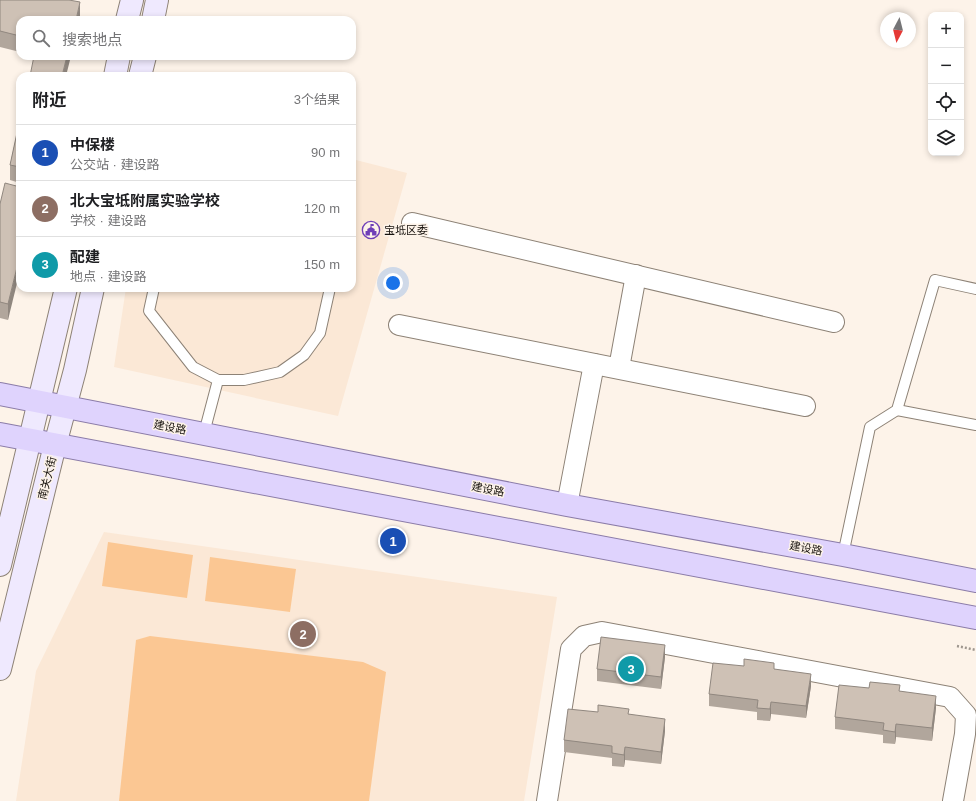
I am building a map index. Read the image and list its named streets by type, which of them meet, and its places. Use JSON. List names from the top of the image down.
{
  "streets": {
    "main road": ["建设路", "南关大街"]
  },
  "crossings": [
    ["建设路", "南关大街"]
  ],
  "places": {
    "public building": ["宝坻区委"]
  },
  "north": "bottom",
  "page": {
    "map_buttons": ["+", "−"],
    "search": "搜索地点",
    "heading": ["附近", "3个结果"],
    "list": [
      {
        "mark": "1",
        "name": "中保楼",
        "note": "公交站 · 建设路",
        "value": "90 m"
      },
      {
        "mark": "2",
        "name": "北大宝坻附属实验学校",
        "note": "学校 · 建设路",
        "value": "120 m"
      },
      {
        "mark": "3",
        "name": "配建",
        "note": "地点 · 建设路",
        "value": "150 m"
      }
    ],
    "pins": ["1", "2", "3"]
  }
}
